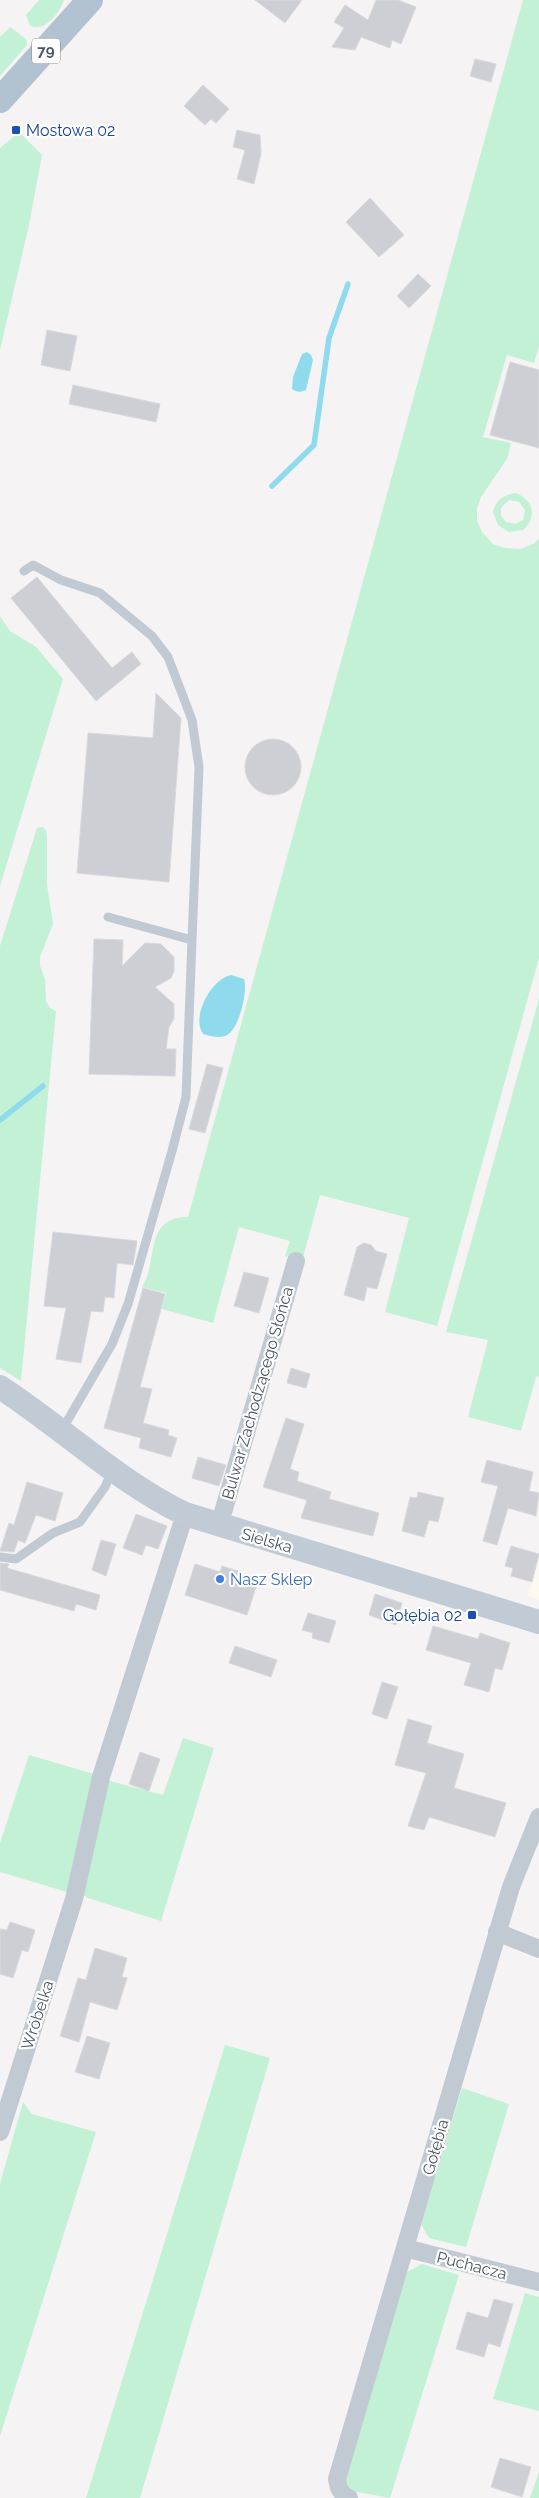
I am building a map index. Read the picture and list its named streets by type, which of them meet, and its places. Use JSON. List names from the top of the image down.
{
  "streets": {
    "main road": ["79"],
    "street": [
      "Bulwar Zachodzącego Słońca",
      "Sielska",
      "Wróbelka",
      "Gołębia",
      "Puchacza"
    ]
  },
  "crossings": [
    ["Bulwar Zachodzącego Słońca", "Sielska"],
    ["Sielska", "Wróbelka"],
    ["Gołębia", "Puchacza"]
  ],
  "places": {
    "transit": ["Mostowa 02", "Gołębia 02"],
    "other": ["Nasz Sklep"]
  }
}
